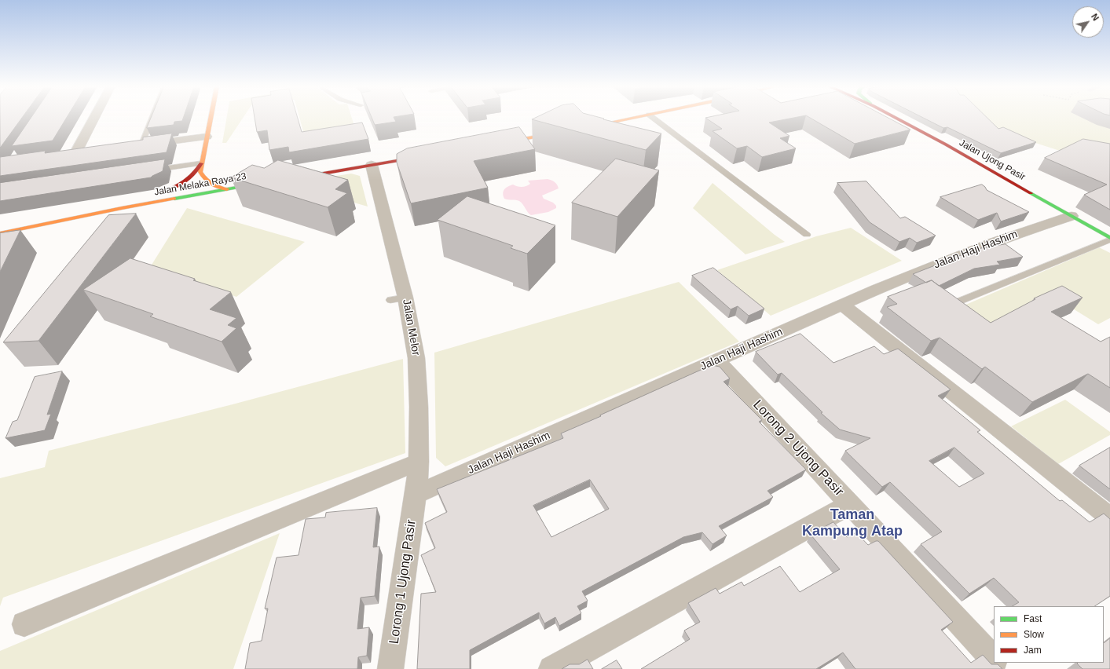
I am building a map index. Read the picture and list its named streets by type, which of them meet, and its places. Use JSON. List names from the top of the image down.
{
  "streets": {
    "main road": ["Jalan Ujong Pasir", "Jalan Melaka Raya 23"],
    "street": [
      "Jalan Haji Hashim",
      "Jalan Melor",
      "Lorong 2 Ujong Pasir",
      "Lorong 1 Ujong Pasir"
    ]
  },
  "crossings": [
    ["Jalan Ujong Pasir", "Jalan Haji Hashim"],
    ["Jalan Haji Hashim", "Jalan Melor"],
    ["Jalan Haji Hashim", "Lorong 2 Ujong Pasir"],
    ["Jalan Haji Hashim", "Lorong 1 Ujong Pasir"],
    ["Jalan Melor", "Lorong 1 Ujong Pasir"]
  ],
  "districts": ["Taman Kampung Atap"],
  "legend": ["Fast", "Slow", "Jam"],
  "north": "top right"
}
